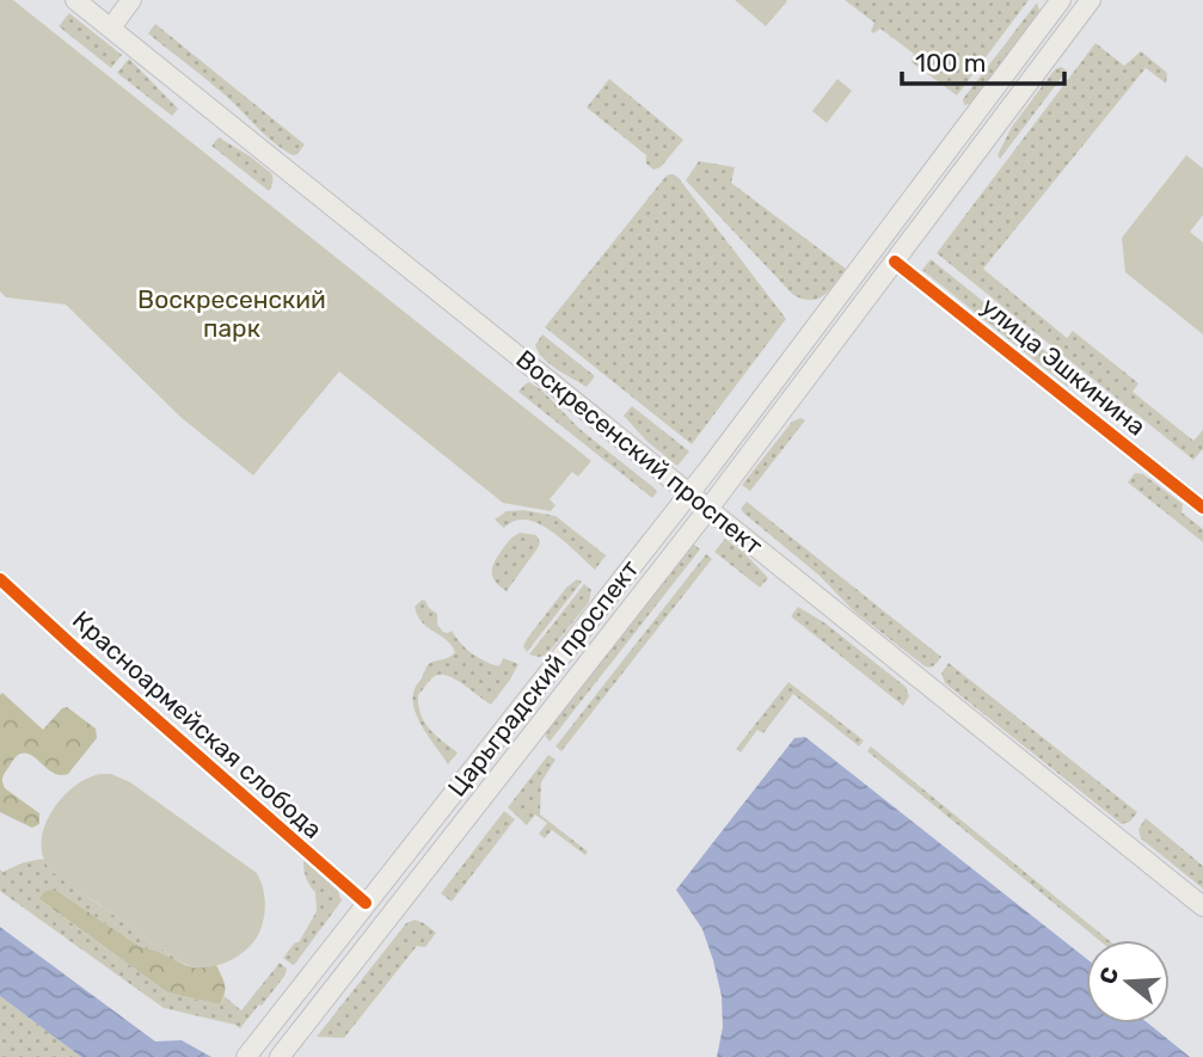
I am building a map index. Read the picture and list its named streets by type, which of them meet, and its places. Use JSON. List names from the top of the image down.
{
  "streets": {
    "main road": ["Воскресенский проспект", "Царьградский проспект"],
    "street": ["улица Эшкинина", "Красноармейская слобода"]
  },
  "crossings": [
    ["улица Эшкинина", "Царьградский проспект"],
    ["Воскресенский проспект", "Царьградский проспект"],
    ["Царьградский проспект", "Красноармейская слобода"]
  ],
  "parks": ["Воскресенский парк"],
  "scale_bar": "100 m",
  "north": "left"
}
